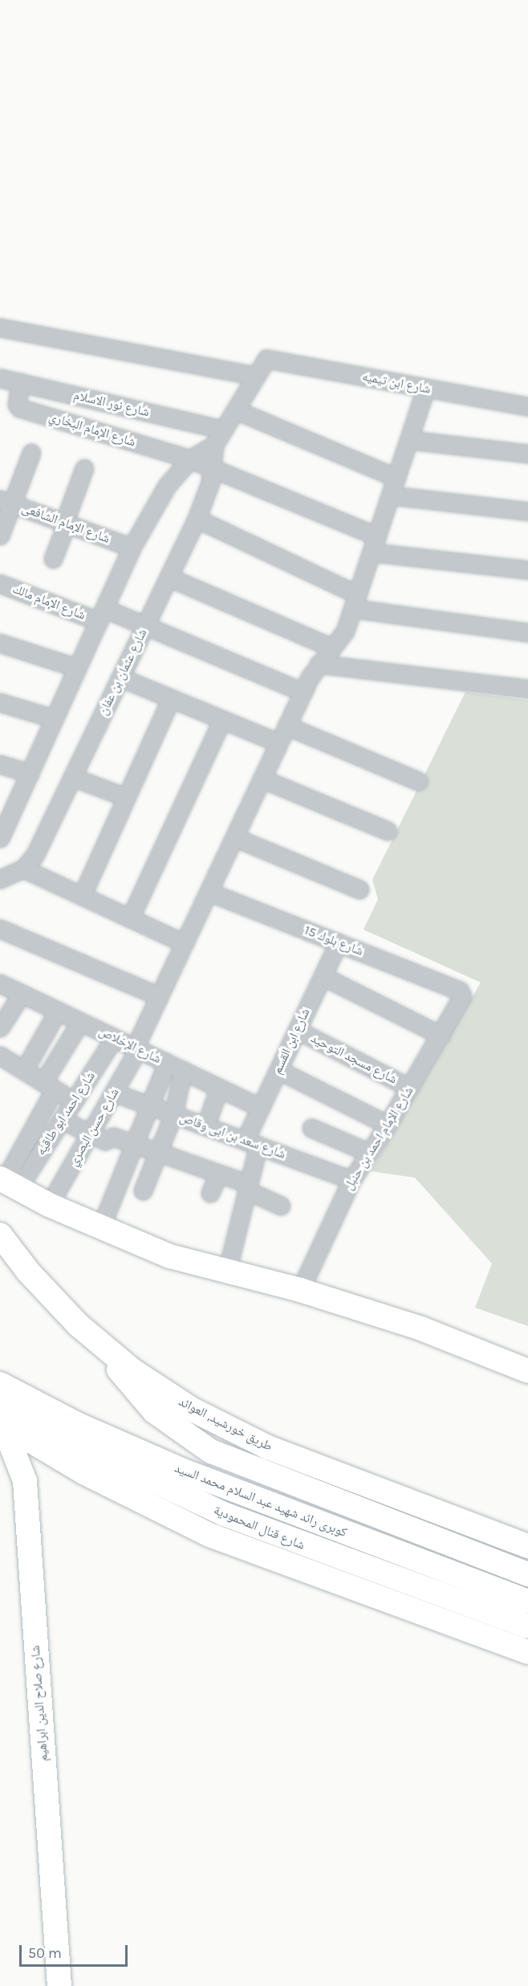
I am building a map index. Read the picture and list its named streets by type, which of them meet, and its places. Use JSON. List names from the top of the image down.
{
  "streets": {
    "main road": [
      "طريق خورشيد, العوائد",
      "كوبرى رائد شهيد عبد السلام محمد السيد",
      "شارع قنال المحمودية",
      "شارع صلاح الدين ابراهيم"
    ],
    "street": [
      "شارع ابن تيميه",
      "شارع نور الاسلام",
      "شارع الإمام البخاري",
      "شارع الإمام الشافعى",
      "شارع الإمام مالك",
      "شارع عثمان بن عفان",
      "شارع بلوك 15",
      "شارع ابن القسم",
      "شارع الإخلاص",
      "شارع مسجد التوحيد",
      "شارع احمد ابو طاقيه",
      "شارع حسن البصري",
      "شارع سعد بن ابى وقاص",
      "شارع الإمام احمد بن حنبل"
    ]
  },
  "crossings": [
    ["شارع ابن تيميه", "شارع عثمان بن عفان"],
    ["شارع ابن تيميه", "شارع حسن البصري"],
    ["شارع نور الاسلام", "شارع الإمام البخاري"],
    ["شارع نور الاسلام", "شارع عثمان بن عفان"],
    ["شارع الإمام البخاري", "شارع عثمان بن عفان"],
    ["شارع الإمام الشافعى", "شارع عثمان بن عفان"],
    ["شارع الإمام مالك", "شارع عثمان بن عفان"],
    ["شارع الإمام مالك", "شارع حسن البصري"],
    ["شارع بلوك 15", "شارع ابن القسم"],
    ["شارع بلوك 15", "شارع حسن البصري"],
    ["شارع بلوك 15", "شارع الإمام احمد بن حنبل"],
    ["شارع ابن القسم", "شارع الإخلاص"],
    ["شارع ابن القسم", "شارع مسجد التوحيد"],
    ["شارع ابن القسم", "شارع سعد بن ابى وقاص"],
    ["شارع الإخلاص", "شارع احمد ابو طاقيه"],
    ["شارع الإخلاص", "شارع حسن البصري"],
    ["شارع مسجد التوحيد", "شارع الإمام احمد بن حنبل"],
    ["شارع احمد ابو طاقيه", "شارع سعد بن ابى وقاص"],
    ["شارع حسن البصري", "شارع سعد بن ابى وقاص"],
    ["شارع سعد بن ابى وقاص", "شارع الإمام احمد بن حنبل"],
    ["طريق خورشيد, العوائد", "كوبرى رائد شهيد عبد السلام محمد السيد"],
    ["شارع قنال المحمودية", "شارع صلاح الدين ابراهيم"]
  ],
  "scale_bar": "50 m"
}
